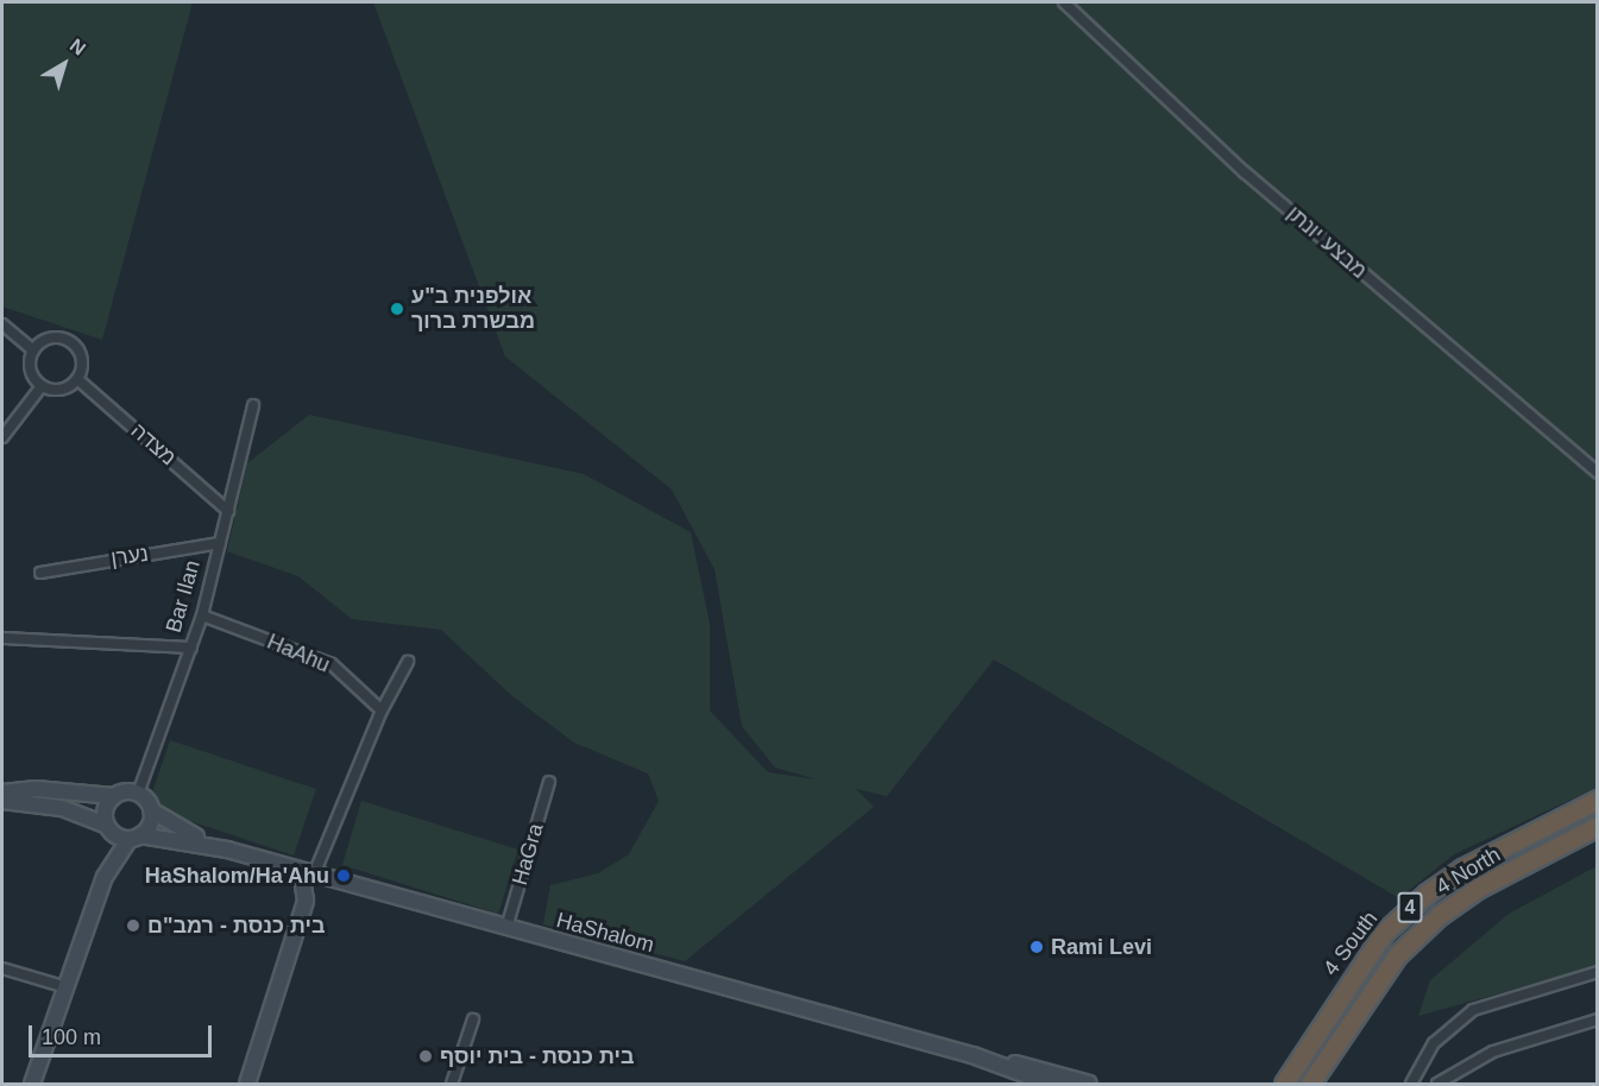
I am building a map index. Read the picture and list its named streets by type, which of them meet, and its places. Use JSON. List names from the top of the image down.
{
  "streets": {
    "highway": ["4 North", "4", "4 South"],
    "street": [
      "מבצע יונתן",
      "מצדה",
      "נערן",
      "Bar Ilan",
      "HaAhu",
      "HaGra",
      "HaShalom"
    ]
  },
  "crossings": [
    ["מצדה", "Bar Ilan"],
    ["נערן", "Bar Ilan"],
    ["Bar Ilan", "HaAhu"],
    ["Bar Ilan", "HaShalom"],
    ["HaGra", "HaShalom"]
  ],
  "places": [
    "אולפנית ב\"ע מבשרת ברוך",
    "HaShalom/Ha'Ahu",
    "בית כנסת - רמב\"ם",
    "Rami Levi",
    "בית כנסת - בית יוסף"
  ],
  "scale_bar": "100 m",
  "north": "top right"
}
